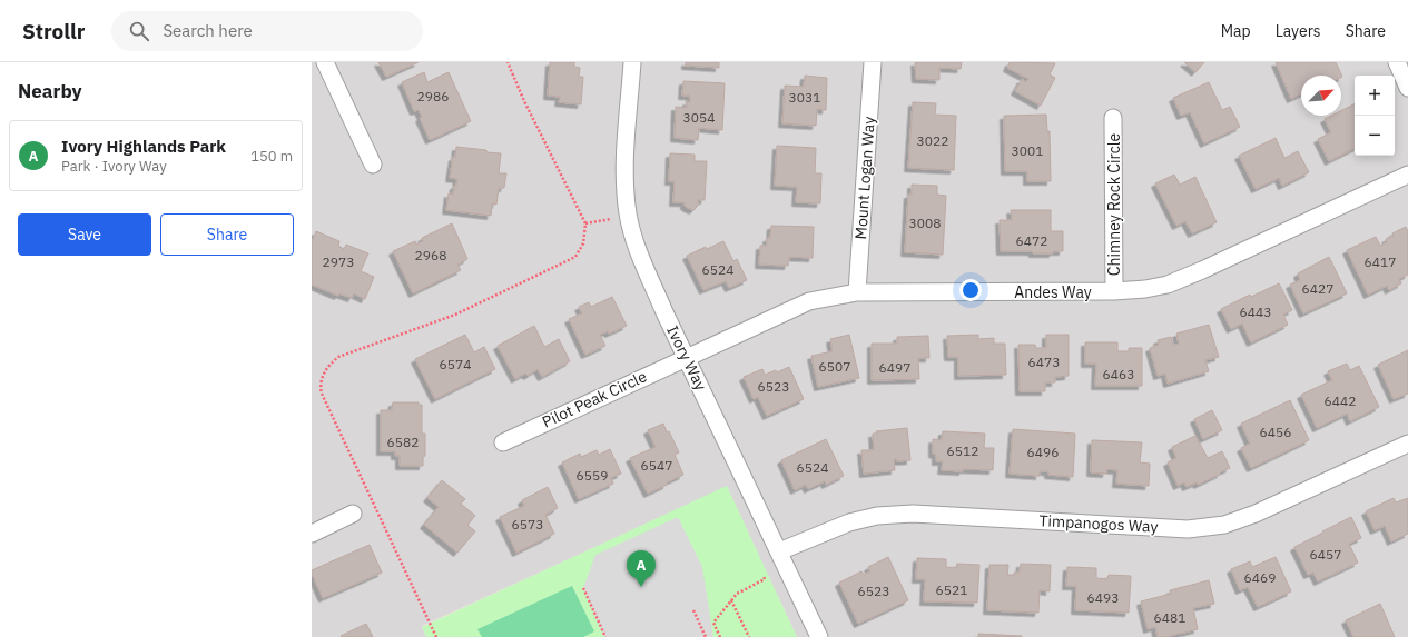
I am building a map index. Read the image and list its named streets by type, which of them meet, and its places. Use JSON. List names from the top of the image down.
{
  "streets": {
    "street": [
      "Mount Logan Way",
      "Chimney Rock Circle",
      "Andes Way",
      "Ivory Way",
      "Pilot Peak Circle",
      "Timpanogos Way"
    ]
  },
  "crossings": [
    ["Mount Logan Way", "Andes Way"],
    ["Chimney Rock Circle", "Andes Way"],
    ["Andes Way", "Ivory Way"],
    ["Andes Way", "Pilot Peak Circle"],
    ["Ivory Way", "Pilot Peak Circle"],
    ["Ivory Way", "Timpanogos Way"]
  ],
  "house_numbers": [
    "2986",
    "3031",
    "3054",
    "3022",
    "3001",
    "3008",
    "6472",
    "2968",
    "2973",
    "6417",
    "6524",
    "6427",
    "6443",
    "6473",
    "6574",
    "6507",
    "6497",
    "6463",
    "6523",
    "6442",
    "6456",
    "6582",
    "6512",
    "6496",
    "6547",
    "6524",
    "6559",
    "6573",
    "6457",
    "6469",
    "6521",
    "6523",
    "6493",
    "6481"
  ],
  "north": "top right",
  "page": {
    "header": "Strollr",
    "search": "Search here",
    "nav": ["Map", "Layers", "Share"],
    "heading": "Nearby",
    "map_buttons": ["+", "−"],
    "list": [
      {
        "mark": "A",
        "name": "Ivory Highlands Park",
        "note": "Park · Ivory Way",
        "value": "150 m"
      }
    ],
    "buttons": ["Save", "Share"],
    "pins": "A"
  }
}
